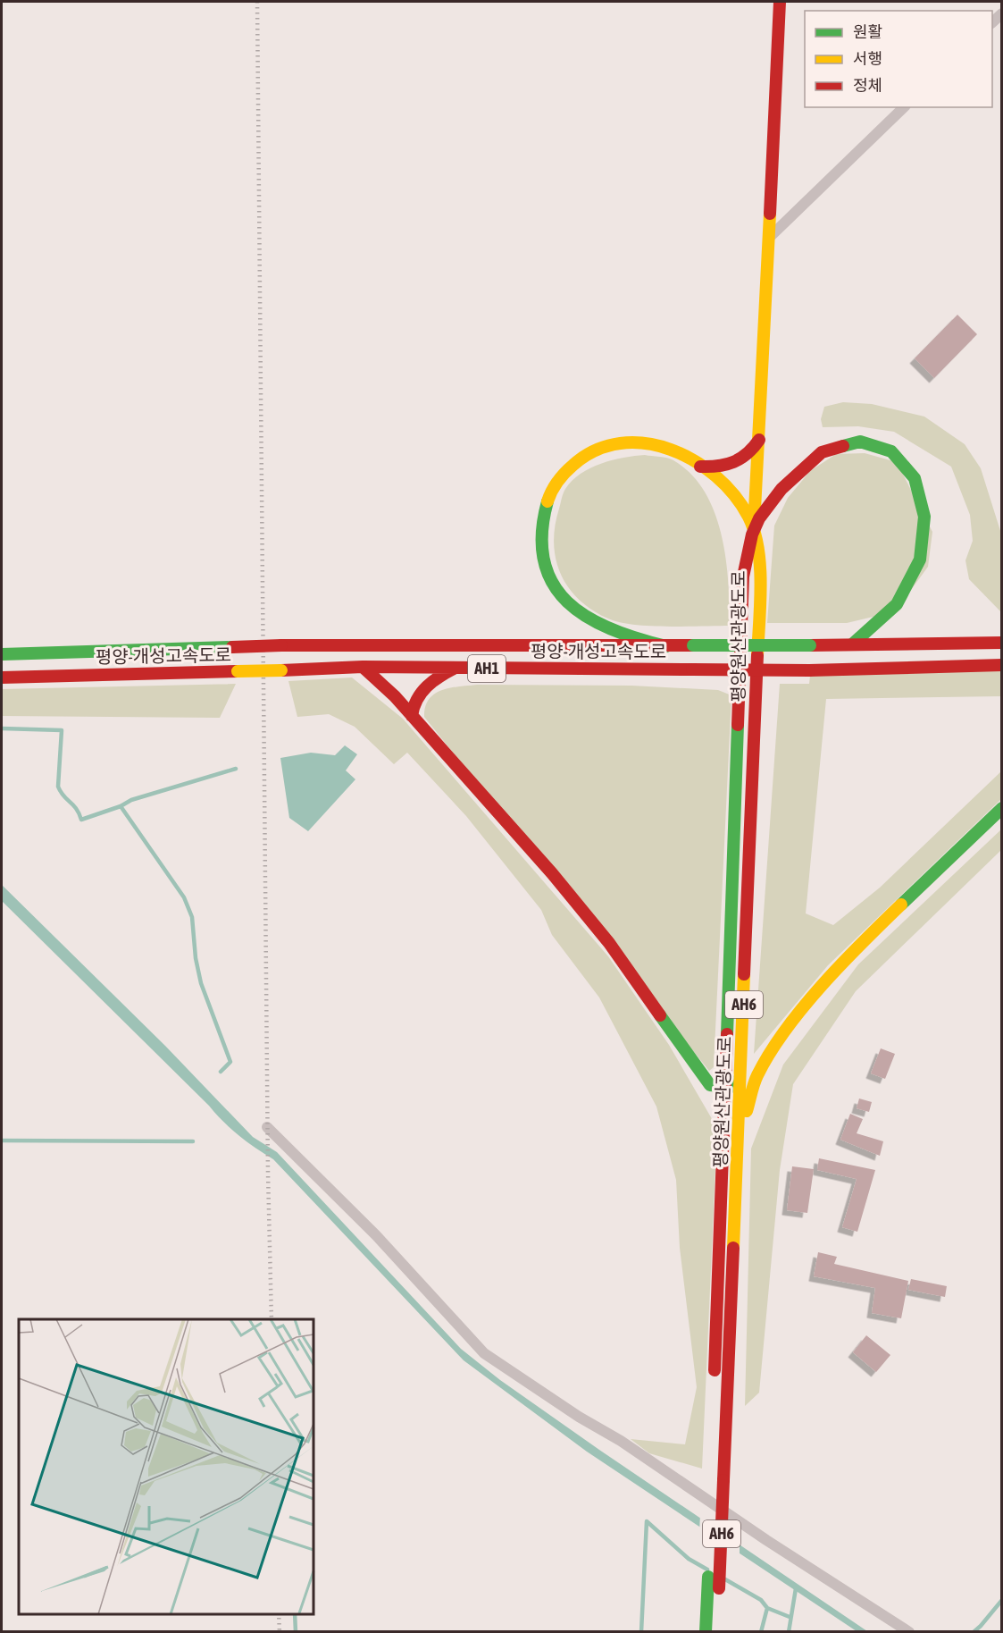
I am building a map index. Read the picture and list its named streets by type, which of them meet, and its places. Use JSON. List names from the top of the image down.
{
  "streets": {
    "main road": [
      "평양원산관광도로",
      "평양-개성고속도로",
      "AH1",
      "AH6"
    ]
  },
  "legend": ["원활", "서행", "정체"]
}
